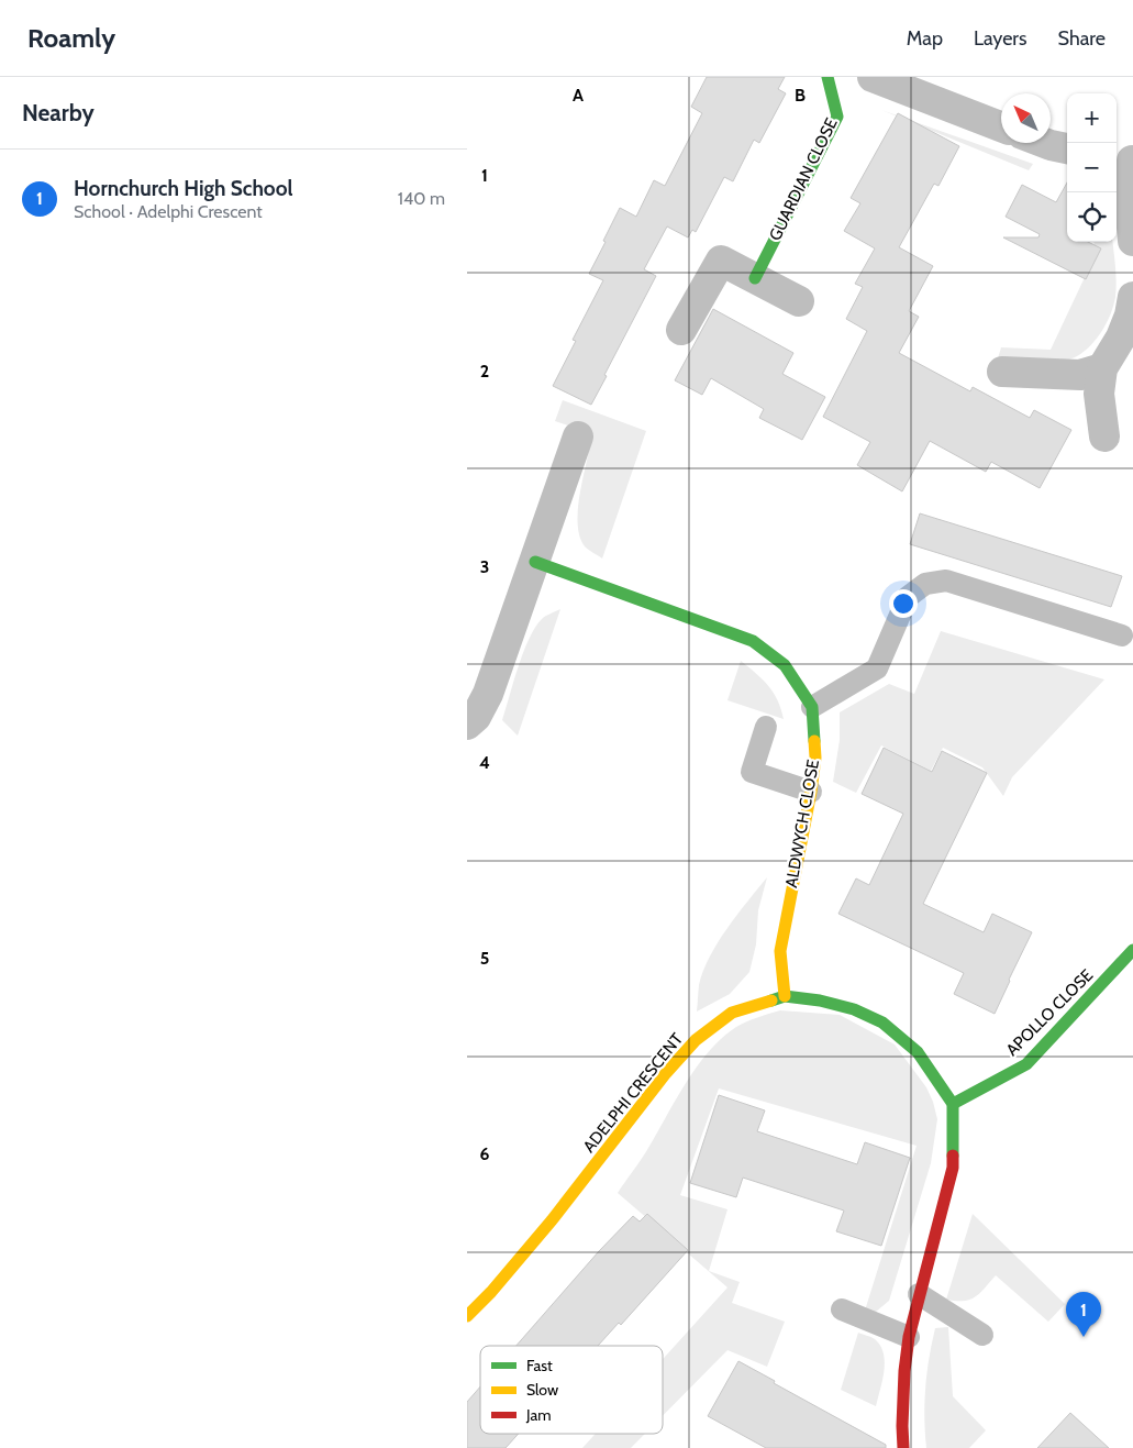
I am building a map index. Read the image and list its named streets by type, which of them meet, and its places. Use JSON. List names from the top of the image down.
{
  "streets": {
    "street": [
      "GUARDIAN CLOSE",
      "ALDWYCH CLOSE",
      "APOLLO CLOSE",
      "ADELPHI CRESCENT"
    ]
  },
  "crossings": [
    ["ALDWYCH CLOSE", "ADELPHI CRESCENT"],
    ["APOLLO CLOSE", "ADELPHI CRESCENT"]
  ],
  "legend": ["Fast", "Slow", "Jam"],
  "north": "top left",
  "page": {
    "header": "Roamly",
    "nav": ["Map", "Layers", "Share"],
    "heading": "Nearby",
    "map_buttons": ["+", "−"],
    "list": [
      {
        "mark": "1",
        "name": "Hornchurch High School",
        "note": "School · Adelphi Crescent",
        "value": "140 m"
      }
    ],
    "pins": "1"
  },
  "grid": {
    "columns": ["A", "B"],
    "rows": [
      "1",
      "2",
      "3",
      "4",
      "5",
      "6"
    ]
  }
}
